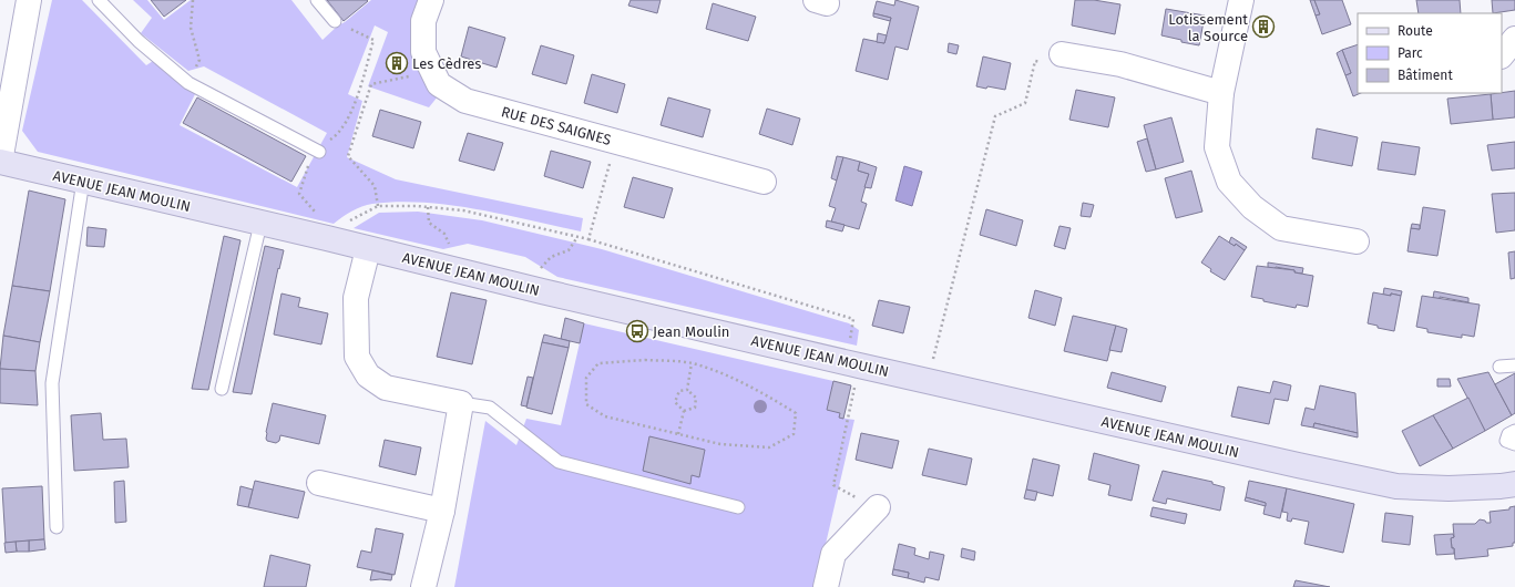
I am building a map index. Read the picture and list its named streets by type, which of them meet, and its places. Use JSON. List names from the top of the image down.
{
  "streets": {
    "main road": ["AVENUE JEAN MOULIN"],
    "street": ["RUE DES SAIGNES"]
  },
  "places": {
    "building": ["Lotissement la Source", "Les Cèdres"],
    "bus stop": ["Jean Moulin"]
  },
  "legend": ["Route", "Parc", "Bâtiment"]
}
